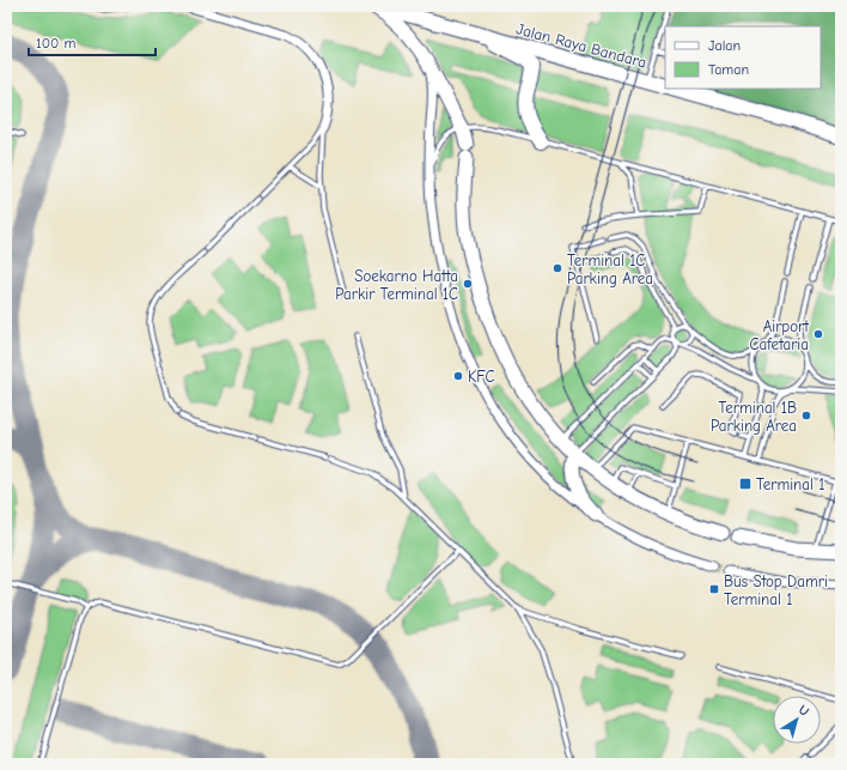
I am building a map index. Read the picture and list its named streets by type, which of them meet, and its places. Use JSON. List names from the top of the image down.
{
  "streets": {
    "main road": ["Jalan Raya Bandara"]
  },
  "places": {
    "other": [
      "Terminal 1C Parking Area",
      "Soekarno Hatta Parkir Terminal 1C",
      "Airport Cafetaria",
      "KFC",
      "Terminal 1B Parking Area"
    ],
    "transit": ["Terminal 1", "Bus Stop Damri Terminal 1"]
  },
  "legend": ["Jalan", "Taman"],
  "scale_bar": "100 m",
  "north": "top right"
}
